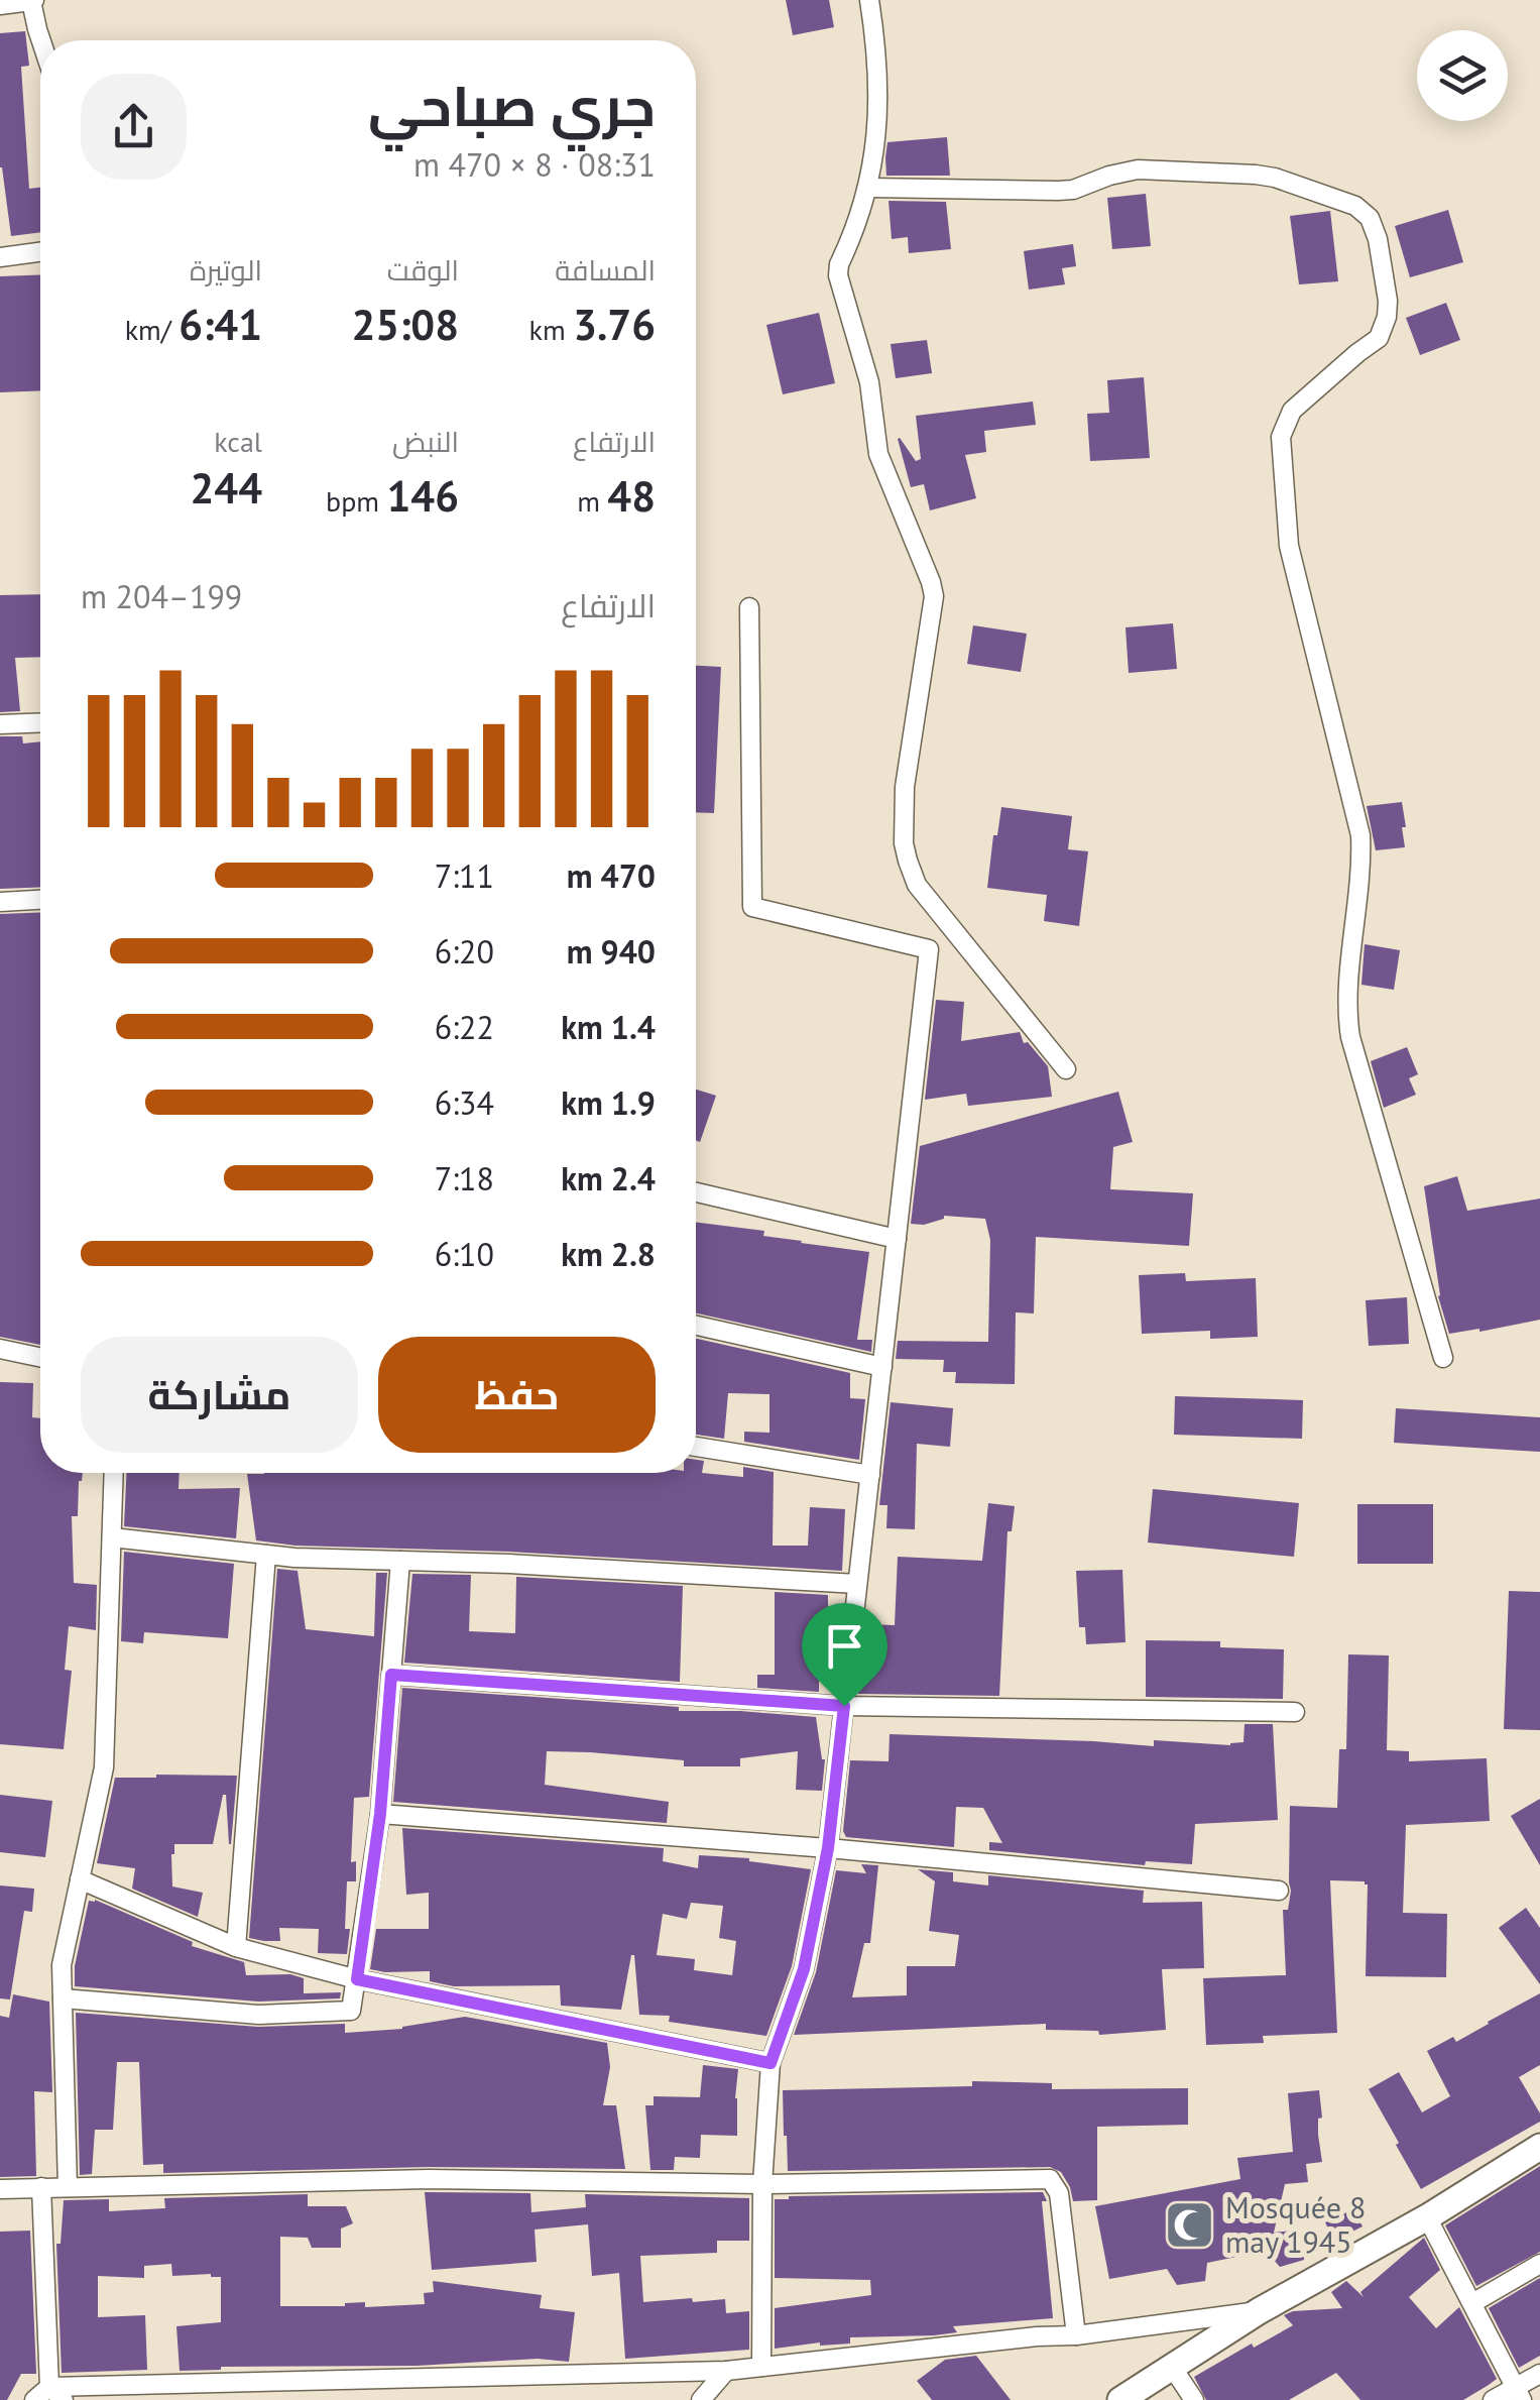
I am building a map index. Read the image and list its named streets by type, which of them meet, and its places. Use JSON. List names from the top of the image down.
{
  "places": {
    "mosque": ["Mosquée 8 may 1945"]
  },
  "page": {
    "heading": ["جري صباحي", "08:31 · 8 × 470 m"],
    "stats": [
      ["المسافة", "3.76 km"],
      ["الوقت", "25:08"],
      ["الوتيرة", "6:41 /km"],
      ["الارتفاع", "48 m"],
      ["النبض", "146 bpm"],
      ["kcal", "244"]
    ],
    "chart": ["الارتفاع", "199–204 m"],
    "list": [
      {
        "name": "470 m",
        "note": "7:11"
      },
      {
        "name": "940 m",
        "note": "6:20"
      },
      {
        "name": "1.4 km",
        "note": "6:22"
      },
      {
        "name": "1.9 km",
        "note": "6:34"
      },
      {
        "name": "2.4 km",
        "note": "7:18"
      },
      {
        "name": "2.8 km",
        "note": "6:10"
      }
    ],
    "buttons": ["حفظ", "مشاركة"]
  }
}
